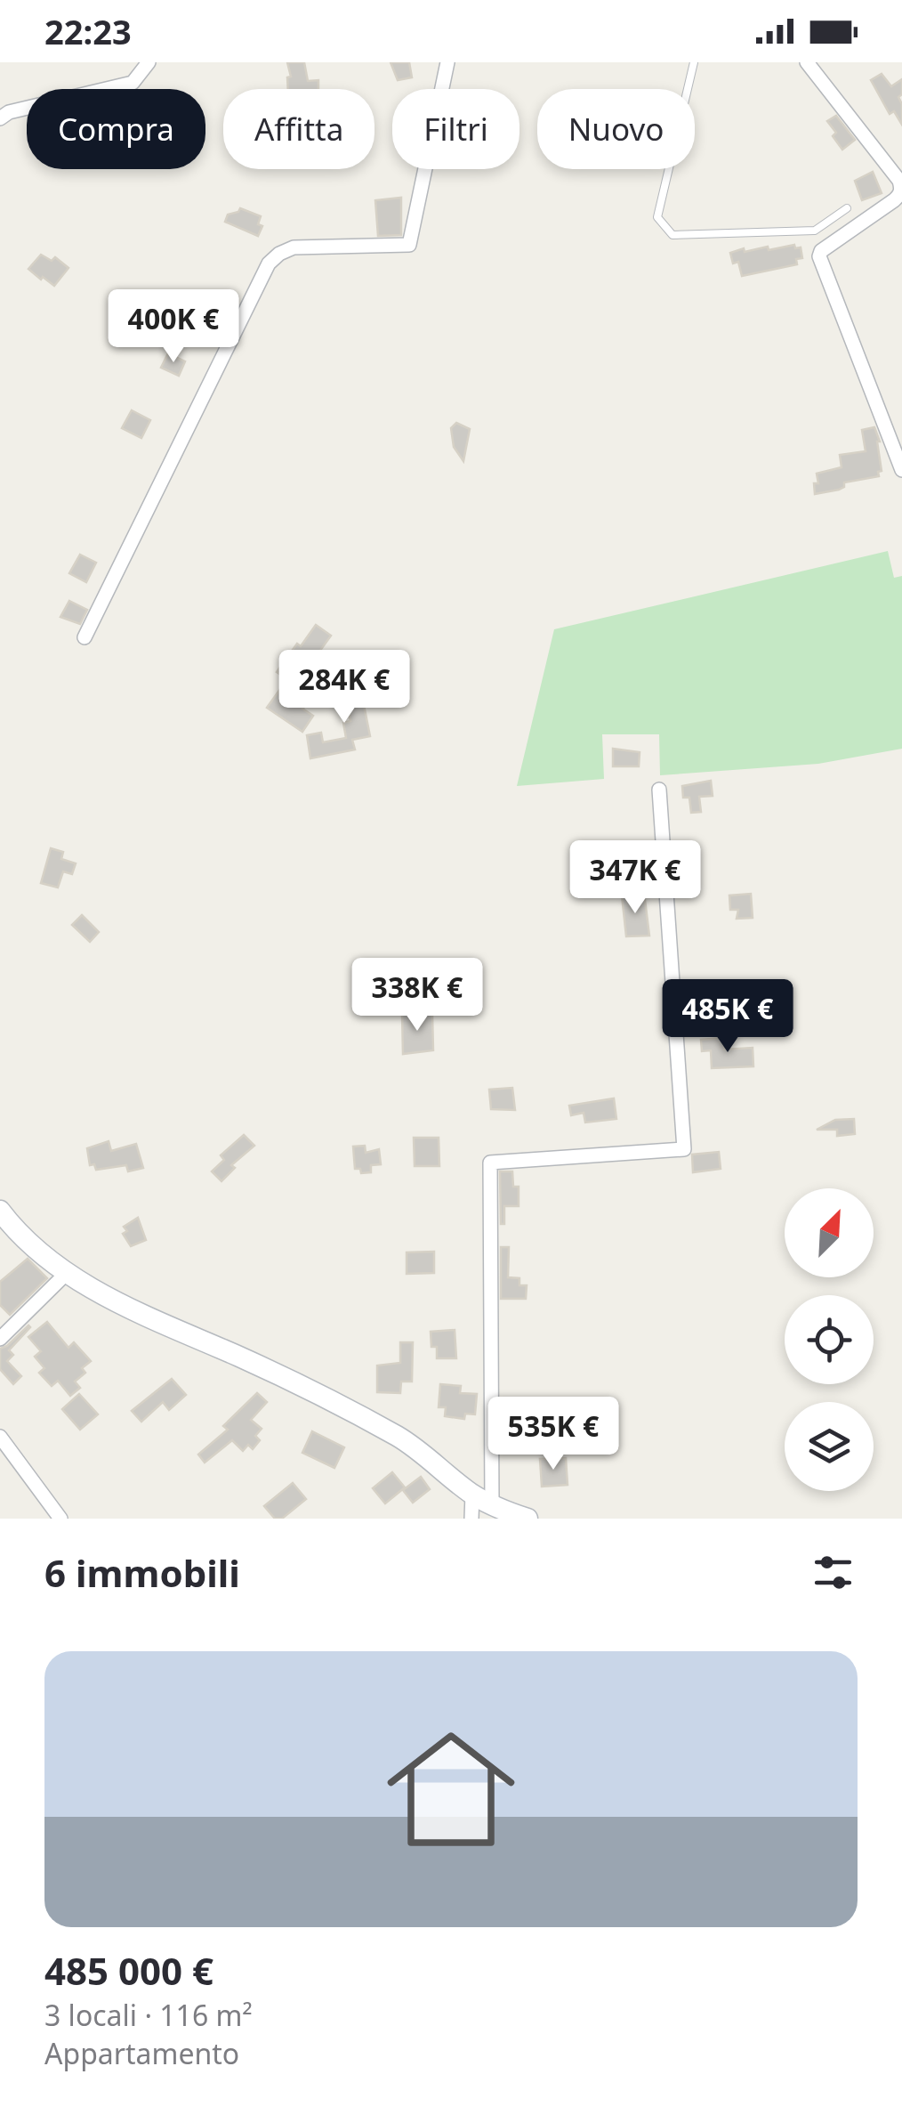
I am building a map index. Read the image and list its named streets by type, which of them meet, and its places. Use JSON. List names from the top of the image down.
{
  "north": "top right",
  "page": {
    "status": "22:23",
    "chip": [
      "Compra",
      "Affitta",
      "Filtri",
      "Nuovo"
    ],
    "price": [
      "400K €",
      "284K €",
      "347K €",
      "338K €",
      "485K €",
      "535K €"
    ],
    "heading": "6 immobili",
    "list": [
      {
        "name": "485 000 €",
        "note": "3 locali · 116 m² · Appartamento"
      }
    ]
  }
}
